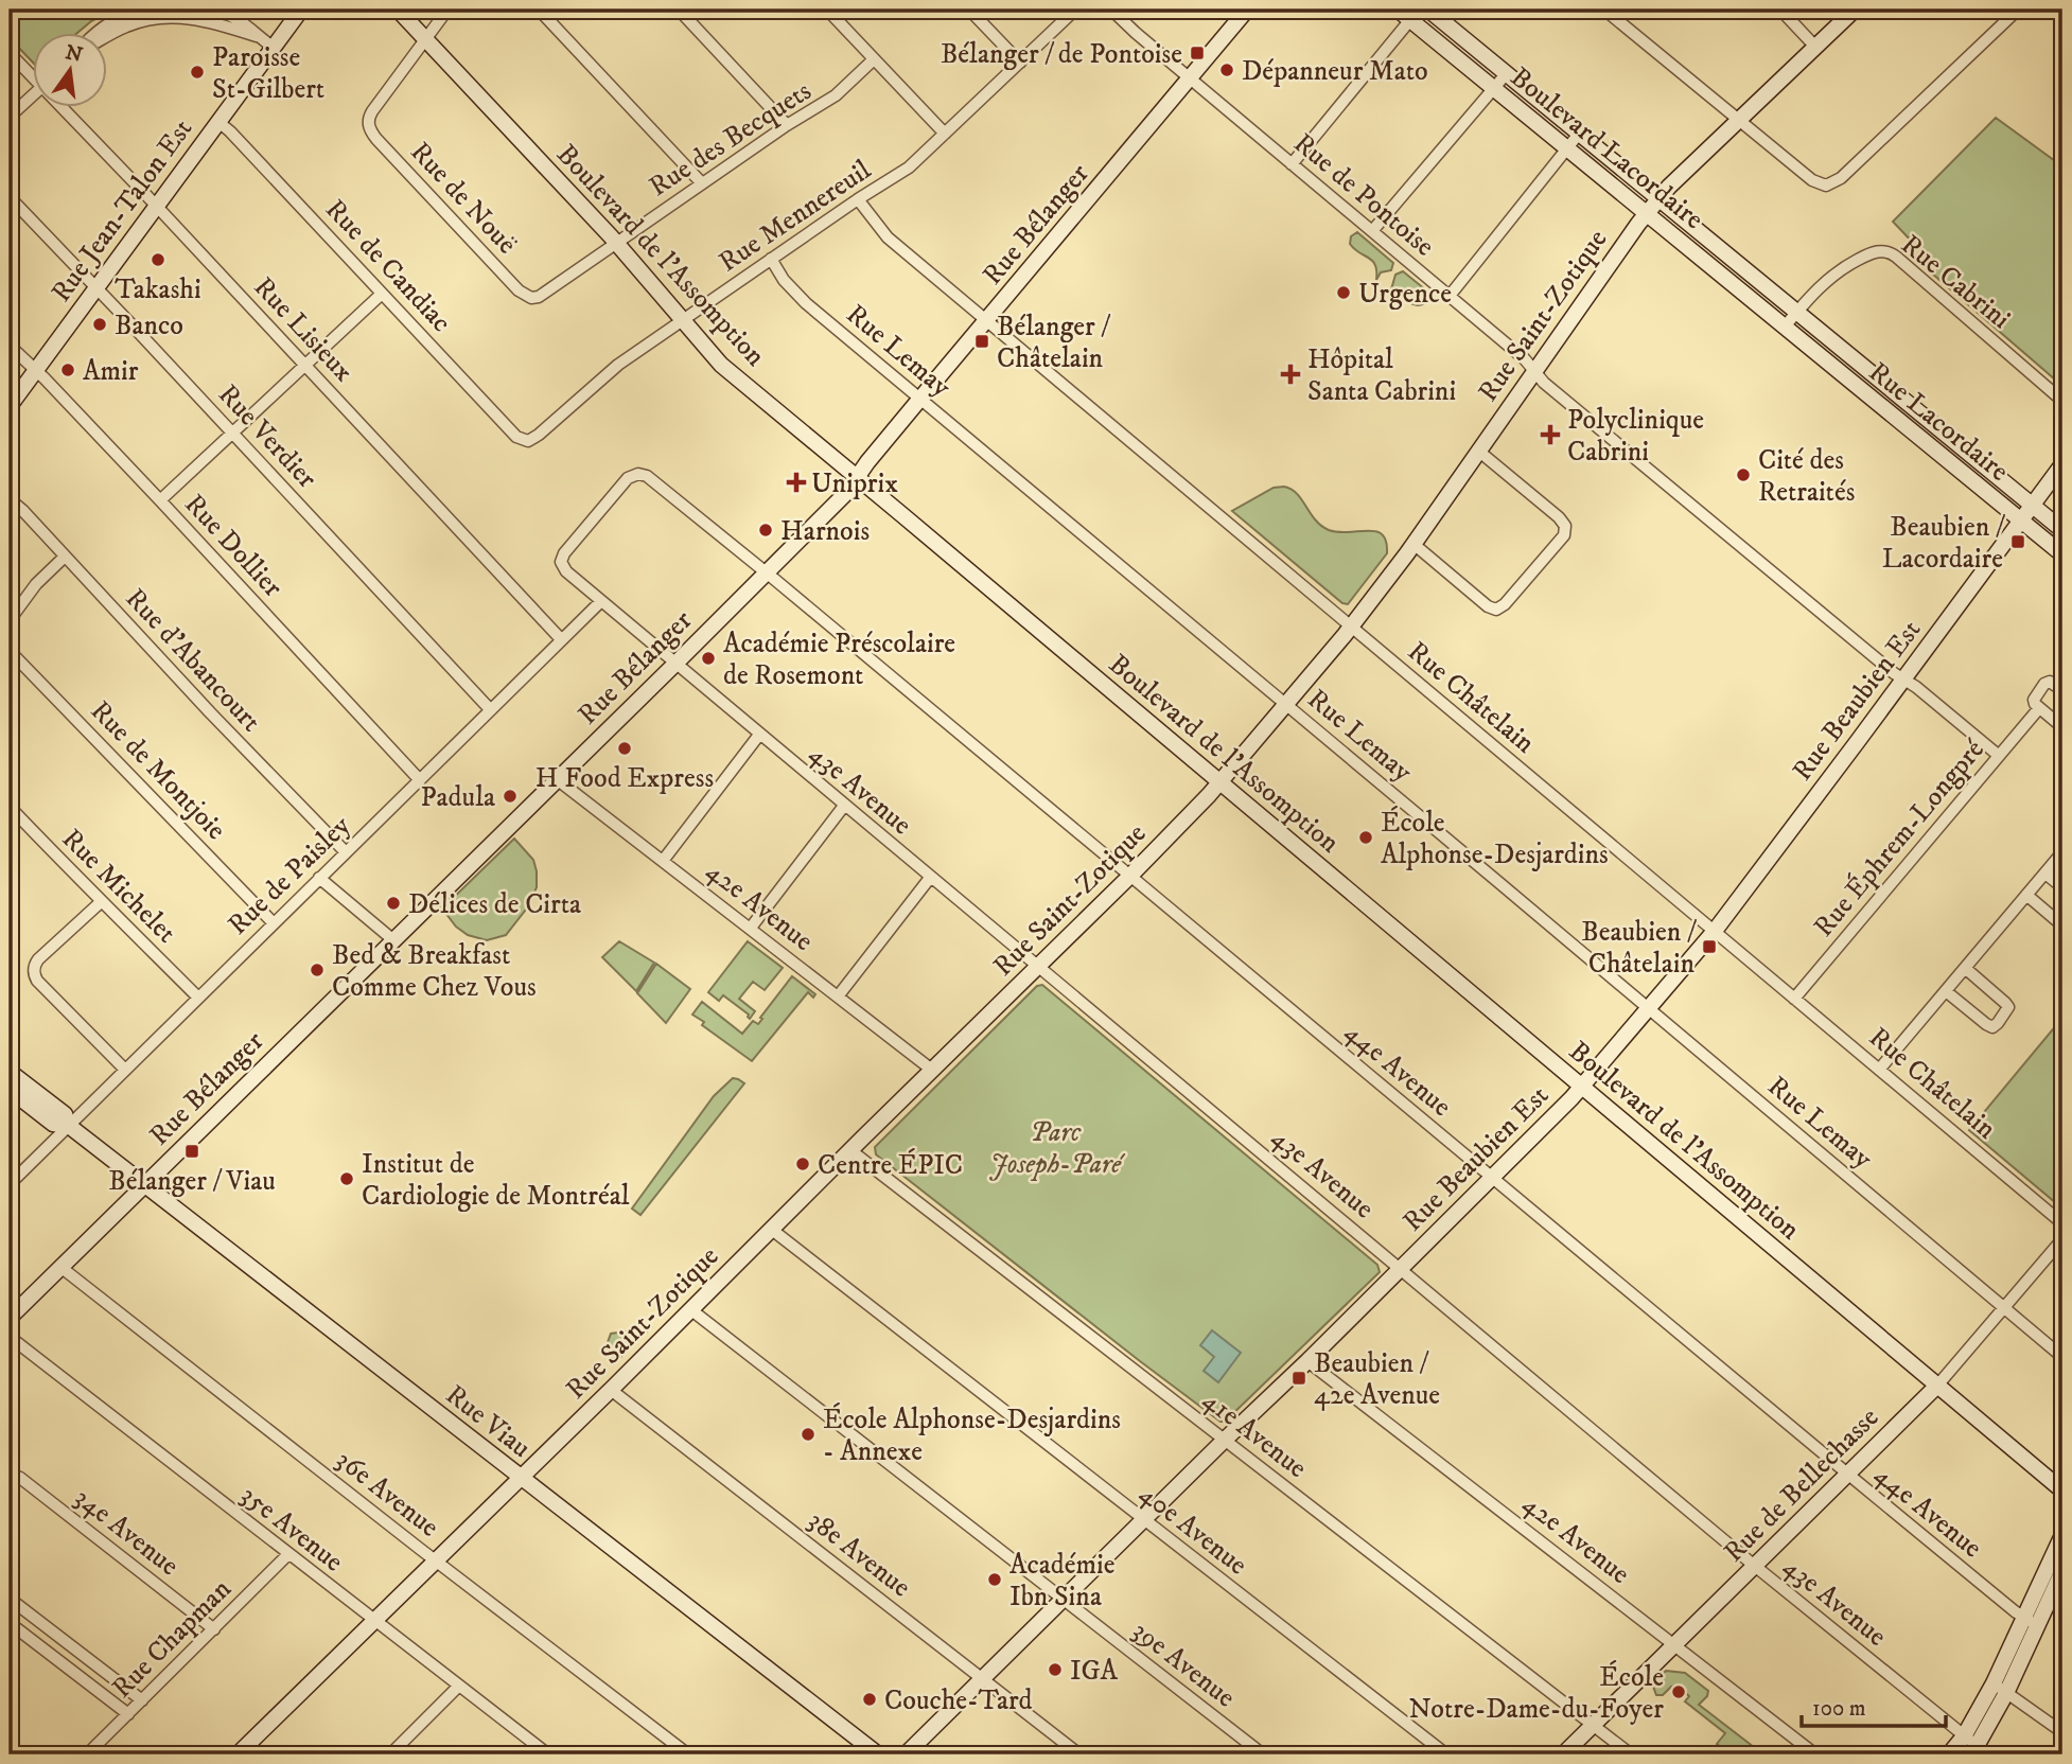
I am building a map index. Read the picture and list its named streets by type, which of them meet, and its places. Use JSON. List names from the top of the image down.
{
  "streets": {
    "street": [
      "Rue des Becquets",
      "Boulevard Lacordaire",
      "Rue de Pontoise",
      "Rue de Nouë",
      "Rue Jean-Talon Est",
      "Rue Mennereuil",
      "Rue Bélanger",
      "Boulevard de l'Assomption",
      "Rue de Candiac",
      "Rue Cabrini",
      "Rue Saint-Zotique",
      "Rue Lisieux",
      "Rue Lemay",
      "Rue Lacordaire",
      "Rue Verdier",
      "Rue Dollier",
      "Rue d'Abancourt",
      "Rue Châtelain",
      "Rue Beaubien Est",
      "Rue de Montjoie",
      "43e Avenue",
      "Rue Éphrem-Longpré",
      "Rue de Paisley",
      "Rue Michelet",
      "42e Avenue",
      "44e Avenue",
      "Rue Viau",
      "41e Avenue",
      "Rue de Bellechasse",
      "36e Avenue",
      "35e Avenue",
      "40e Avenue",
      "34e Avenue",
      "38e Avenue",
      "Rue Chapman",
      "39e Avenue"
    ]
  },
  "crossings": [
    ["Rue des Becquets", "Rue de Nouë"],
    ["Rue des Becquets", "Boulevard de l'Assomption"],
    ["Boulevard Lacordaire", "Rue Cabrini"],
    ["Boulevard Lacordaire", "Rue Saint-Zotique"],
    ["Boulevard Lacordaire", "Rue Lacordaire"],
    ["Rue de Pontoise", "Rue Bélanger"],
    ["Rue de Pontoise", "Rue Saint-Zotique"],
    ["Rue de Pontoise", "Rue Beaubien Est"],
    ["Rue de Pontoise", "Rue Éphrem-Longpré"],
    ["Rue de Nouë", "Boulevard de l'Assomption"],
    ["Rue Jean-Talon Est", "Rue de Candiac"],
    ["Rue Jean-Talon Est", "Rue Lisieux"],
    ["Rue Jean-Talon Est", "Rue Verdier"],
    ["Rue Jean-Talon Est", "Rue Dollier"],
    ["Rue Mennereuil", "Boulevard de l'Assomption"],
    ["Rue Mennereuil", "Rue de Candiac"],
    ["Rue Mennereuil", "Rue Lemay"],
    ["Rue Mennereuil", "Rue Châtelain"],
    ["Rue Bélanger", "Boulevard de l'Assomption"],
    ["Rue Bélanger", "Rue Lemay"],
    ["Rue Bélanger", "Rue Châtelain"],
    ["Rue Bélanger", "43e Avenue"],
    ["Rue Bélanger", "42e Avenue"],
    ["Rue Bélanger", "44e Avenue"],
    ["Rue Bélanger", "Rue Viau"],
    ["Rue Bélanger", "36e Avenue"],
    ["Boulevard de l'Assomption", "Rue Saint-Zotique"],
    ["Boulevard de l'Assomption", "Rue Beaubien Est"],
    ["Boulevard de l'Assomption", "Rue de Bellechasse"],
    ["Rue Cabrini", "Rue Lacordaire"],
    ["Rue Saint-Zotique", "Rue Lemay"],
    ["Rue Saint-Zotique", "Rue Châtelain"],
    ["Rue Saint-Zotique", "43e Avenue"],
    ["Rue Saint-Zotique", "42e Avenue"],
    ["Rue Saint-Zotique", "44e Avenue"],
    ["Rue Saint-Zotique", "Rue Viau"],
    ["Rue Saint-Zotique", "41e Avenue"],
    ["Rue Saint-Zotique", "36e Avenue"],
    ["Rue Saint-Zotique", "35e Avenue"],
    ["Rue Saint-Zotique", "40e Avenue"],
    ["Rue Saint-Zotique", "38e Avenue"],
    ["Rue Saint-Zotique", "39e Avenue"],
    ["Rue Lisieux", "Rue de Paisley"],
    ["Rue Lemay", "Rue Beaubien Est"],
    ["Rue Lemay", "Rue de Bellechasse"],
    ["Rue Lacordaire", "Rue Beaubien Est"],
    ["Rue Verdier", "Rue de Paisley"],
    ["Rue Dollier", "Rue de Paisley"],
    ["Rue d'Abancourt", "Rue de Paisley"],
    ["Rue Châtelain", "Rue Beaubien Est"],
    ["Rue Châtelain", "Rue Éphrem-Longpré"],
    ["Rue Beaubien Est", "43e Avenue"],
    ["Rue Beaubien Est", "42e Avenue"],
    ["Rue Beaubien Est", "44e Avenue"],
    ["Rue Beaubien Est", "41e Avenue"],
    ["Rue Beaubien Est", "40e Avenue"],
    ["Rue Beaubien Est", "38e Avenue"],
    ["Rue Beaubien Est", "39e Avenue"],
    ["Rue de Montjoie", "Rue de Paisley"],
    ["43e Avenue", "Rue de Paisley"],
    ["43e Avenue", "44e Avenue"],
    ["43e Avenue", "Rue de Bellechasse"],
    ["Rue de Paisley", "Rue Michelet"],
    ["Rue de Paisley", "44e Avenue"],
    ["Rue de Paisley", "Rue Viau"],
    ["42e Avenue", "Rue de Bellechasse"],
    ["44e Avenue", "Rue de Bellechasse"],
    ["41e Avenue", "Rue de Bellechasse"],
    ["35e Avenue", "Rue Chapman"],
    ["34e Avenue", "Rue Chapman"]
  ],
  "parks": ["Parc Joseph-Paré"],
  "places": {
    "transit": [
      "Bélanger / de Pontoise",
      "Bélanger / Châtelain",
      "Beaubien / Lacordaire",
      "Beaubien / Châtelain",
      "Bélanger / Viau",
      "Beaubien / 42e Avenue"
    ],
    "other": [
      "Dépanneur Mato",
      "Paroisse St-Gilbert",
      "Takashi",
      "Urgence",
      "Banco",
      "Amir",
      "Cité des Retraités",
      "Harnois",
      "Académie Préscolaire de Rosemont",
      "H Food Express",
      "Padula",
      "École Alphonse-Desjardins",
      "Délices de Cirta",
      "Bed & Breakfast Comme Chez Vous",
      "Centre ÉPIC",
      "Institut de Cardiologie de Montréal",
      "École Alphonse-Desjardins - Annexe",
      "Académie Ibn Sina",
      "IGA",
      "École Notre-Dame-du-Foyer",
      "Couche-Tard"
    ],
    "health": ["Hôpital Santa Cabrini", "Polyclinique Cabrini", "Uniprix"]
  },
  "scale_bar": "100 m",
  "north": "top"
}
